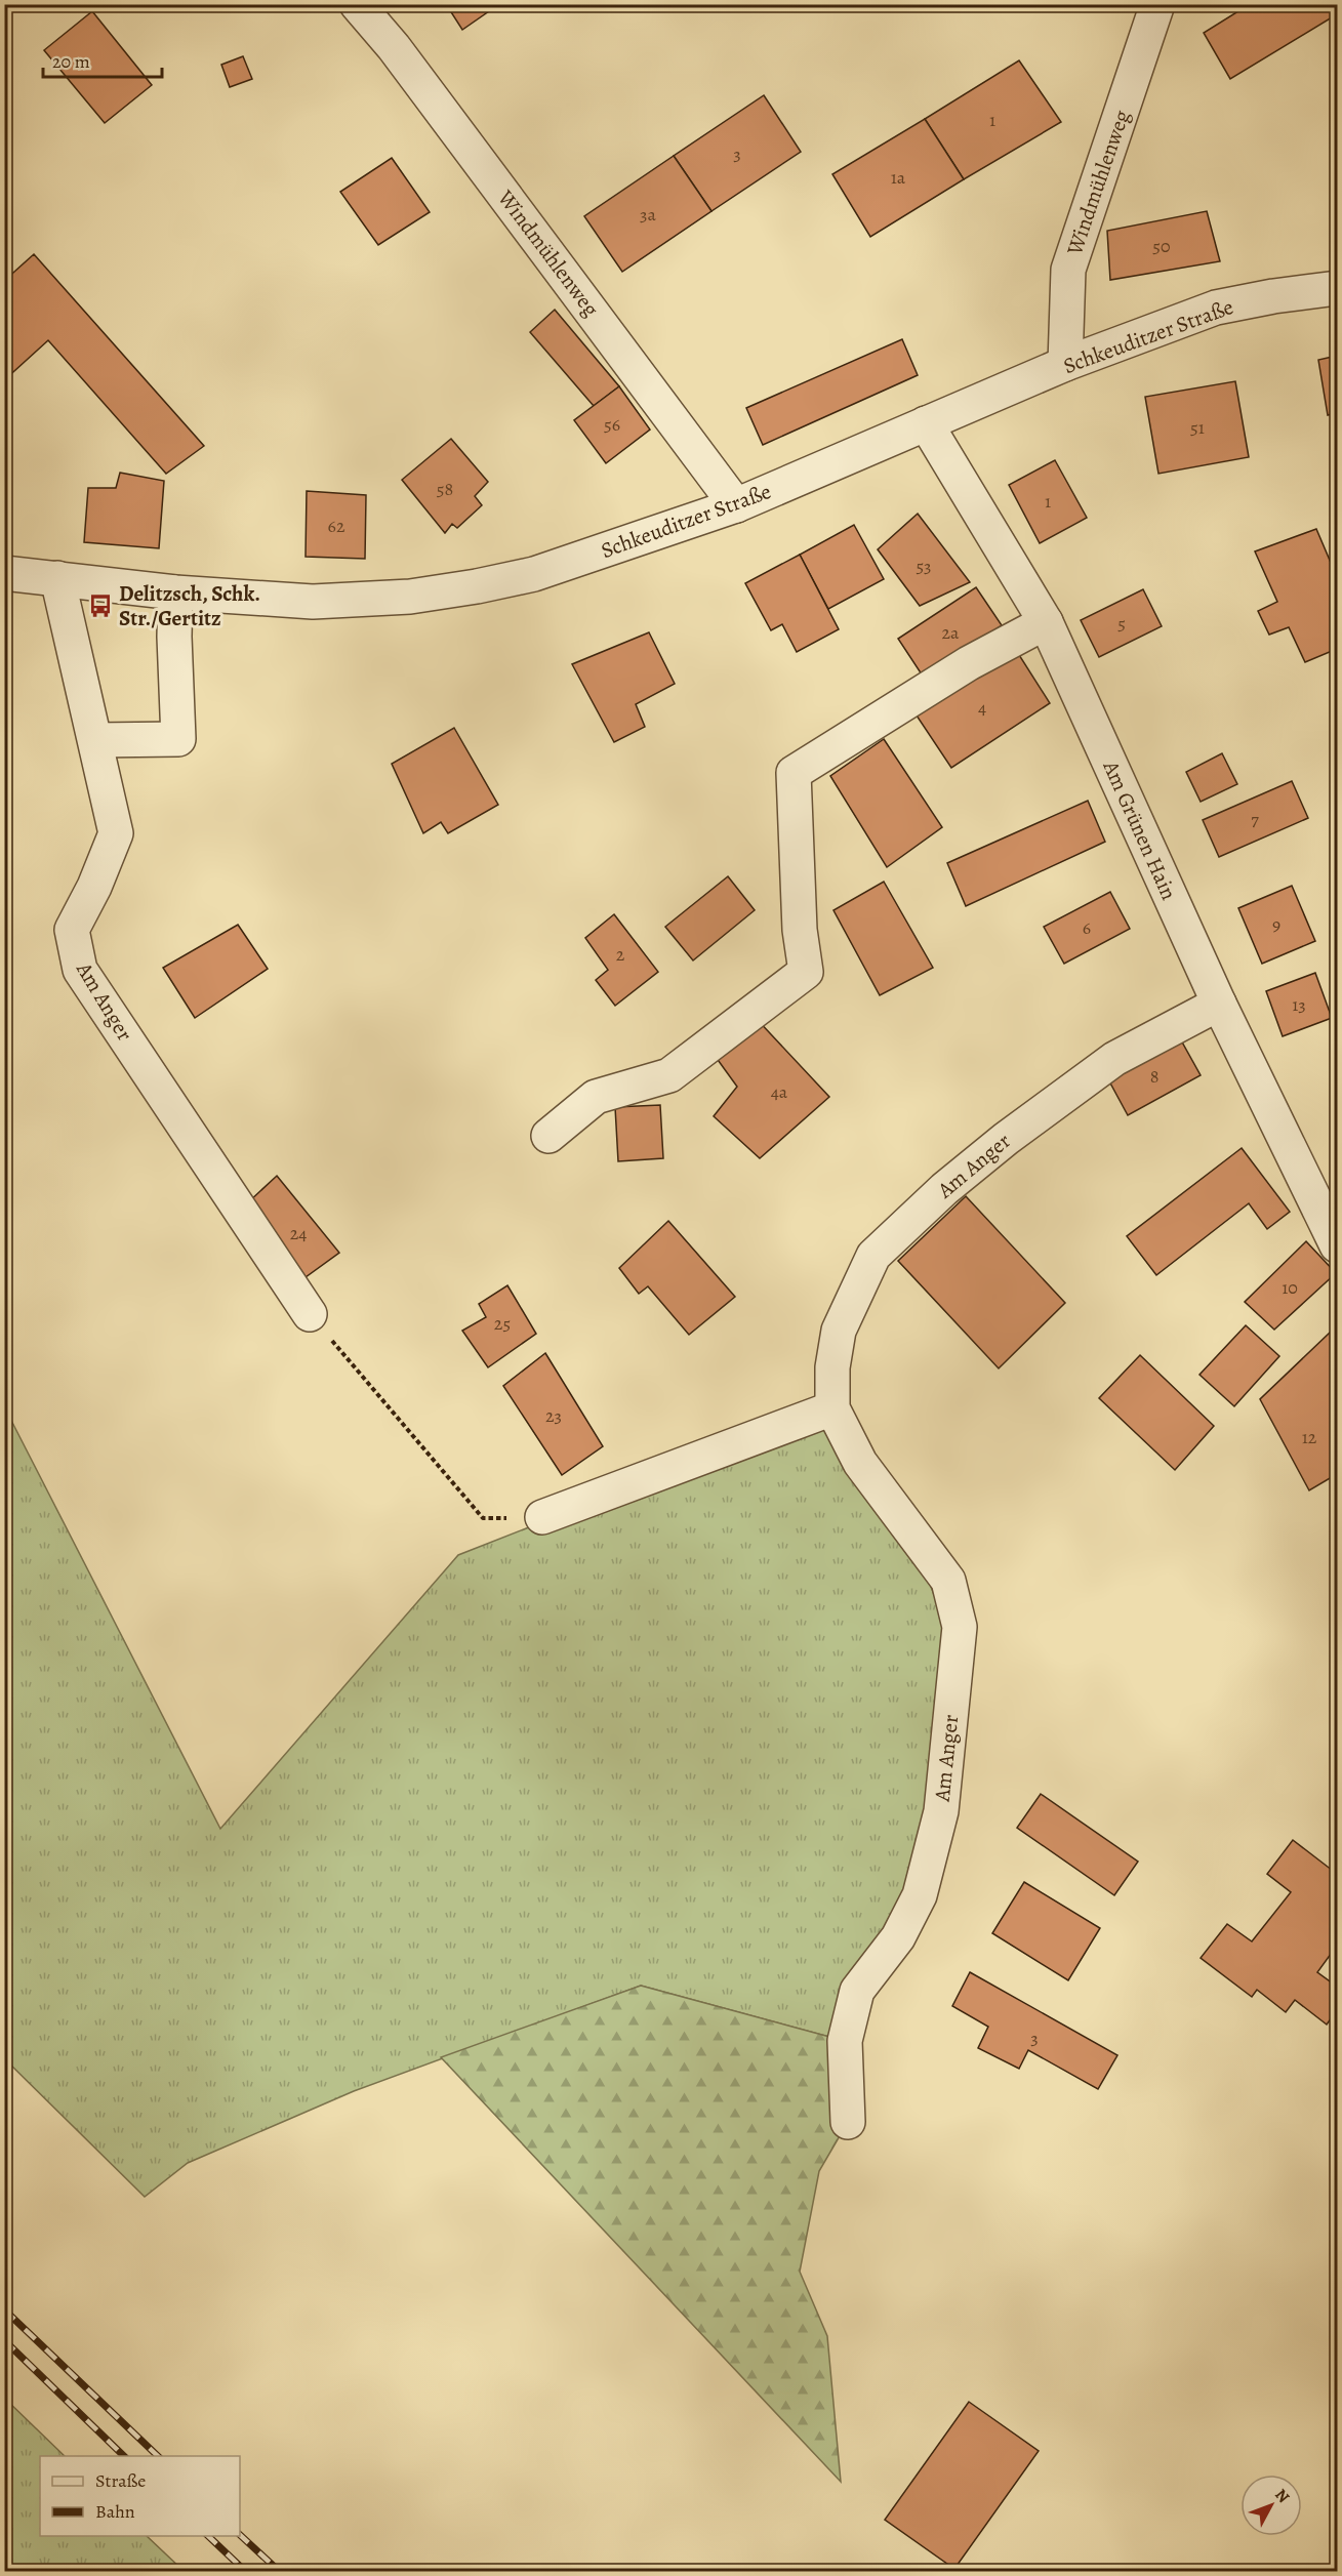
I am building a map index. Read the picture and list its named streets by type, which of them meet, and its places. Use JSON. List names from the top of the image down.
{
  "streets": {
    "street": [
      "Windmühlenweg",
      "Schkeuditzer Straße",
      "Am Grünen Hain",
      "Am Anger"
    ]
  },
  "crossings": [
    ["Windmühlenweg", "Schkeuditzer Straße"],
    ["Schkeuditzer Straße", "Am Grünen Hain"],
    ["Schkeuditzer Straße", "Am Anger"],
    ["Am Grünen Hain", "Am Anger"]
  ],
  "places": {
    "bus stop": ["Delitzsch, Schk. Str./Gertitz"]
  },
  "house_numbers": [
    "1",
    "3",
    "1a",
    "3a",
    "50",
    "56",
    "51",
    "58",
    "1",
    "62",
    "53",
    "5",
    "2a",
    "4",
    "7",
    "9",
    "6",
    "2",
    "13",
    "8",
    "4a",
    "24",
    "10",
    "25",
    "23",
    "12",
    "3"
  ],
  "legend": ["Straße", "Bahn"],
  "scale_bar": "20 m",
  "north": "top right"
}
